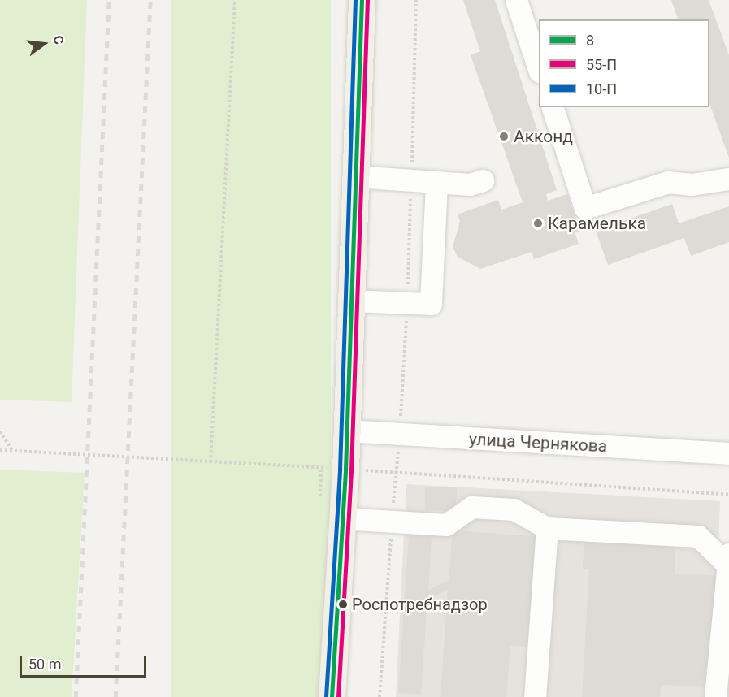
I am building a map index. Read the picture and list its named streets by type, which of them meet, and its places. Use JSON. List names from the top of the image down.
{
  "streets": {
    "street": ["улица Чернякова"]
  },
  "places": ["Акконд", "Карамелька", "Роспотребнадзор"],
  "lines": ["transit line 8", "transit line 55-П", "transit line 10-П"],
  "legend": ["8", "55-П", "10-П"],
  "scale_bar": "50 m",
  "north": "right"
}
